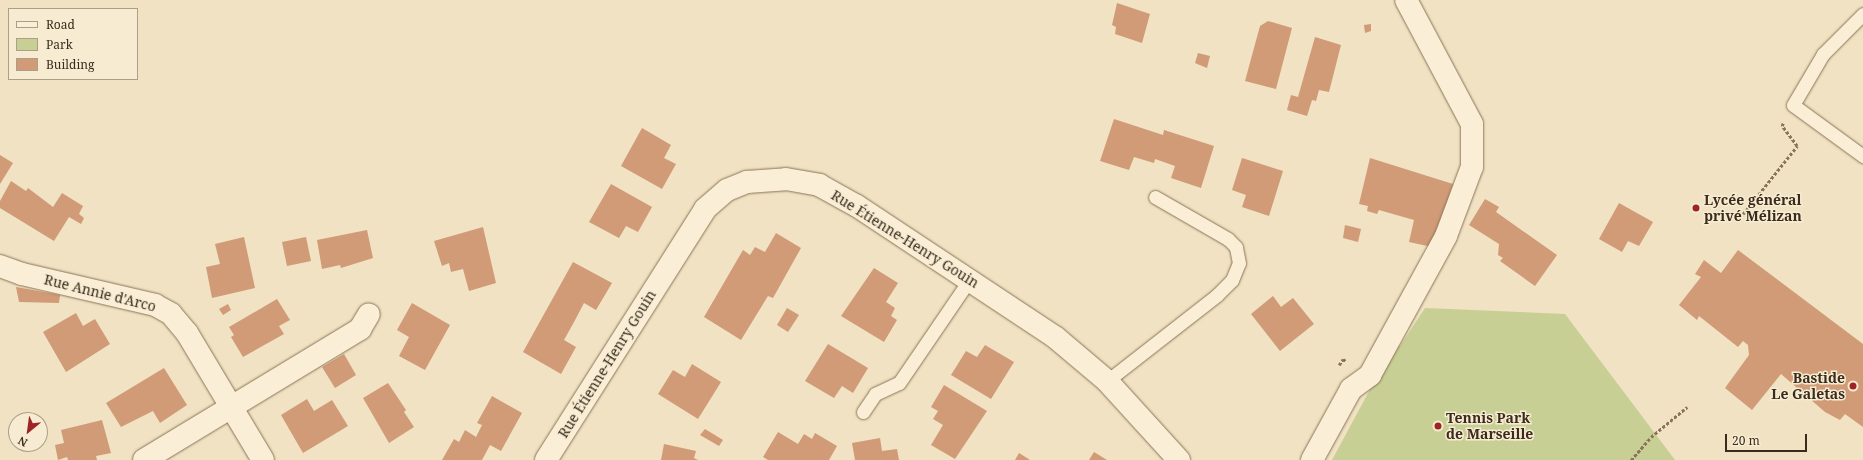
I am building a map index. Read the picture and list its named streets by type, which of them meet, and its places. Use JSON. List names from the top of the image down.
{
  "streets": {
    "street": ["Rue Étienne-Henry Gouin", "Rue Annie d'Arco"]
  },
  "places": ["Lycée général privé Mélizan", "Bastide Le Galetas", "Tennis Park de Marseille"],
  "legend": ["Road", "Park", "Building"],
  "scale_bar": "20 m",
  "north": "bottom left"
}
